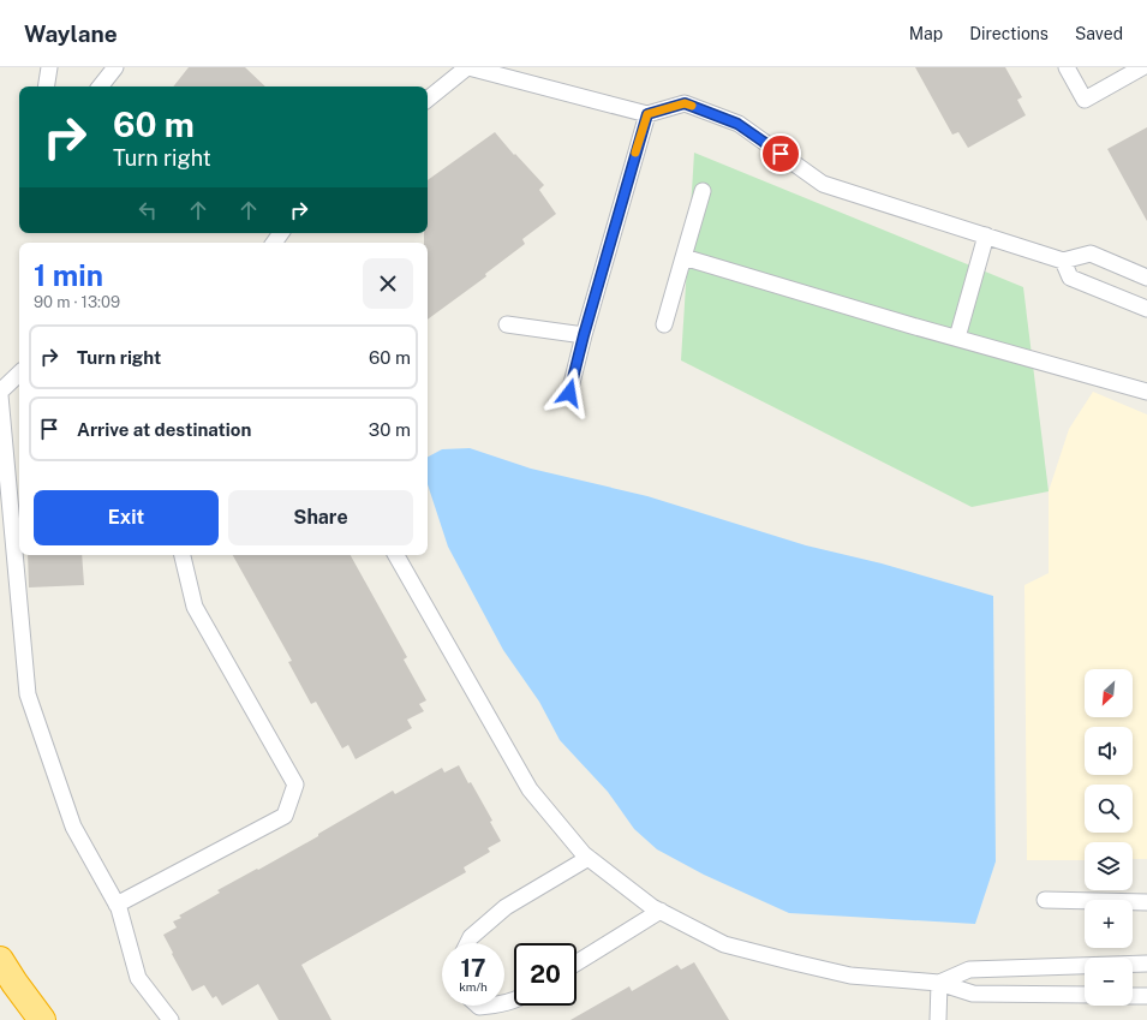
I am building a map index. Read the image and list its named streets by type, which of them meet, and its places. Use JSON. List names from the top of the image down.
{
  "north": "bottom left",
  "page": {
    "header": "Waylane",
    "nav": ["Map", "Directions", "Saved"],
    "turn": ["60 m", "Turn right"],
    "heading": ["1 min", "90 m · 13:09"],
    "list": [
      {
        "name": "Turn right",
        "value": "60 m"
      },
      {
        "name": "Arrive at destination",
        "value": "30 m"
      }
    ],
    "buttons": ["Exit", "Share"],
    "map_buttons": ["+", "−"],
    "speed": "17 km/h",
    "limit": "20"
  }
}
